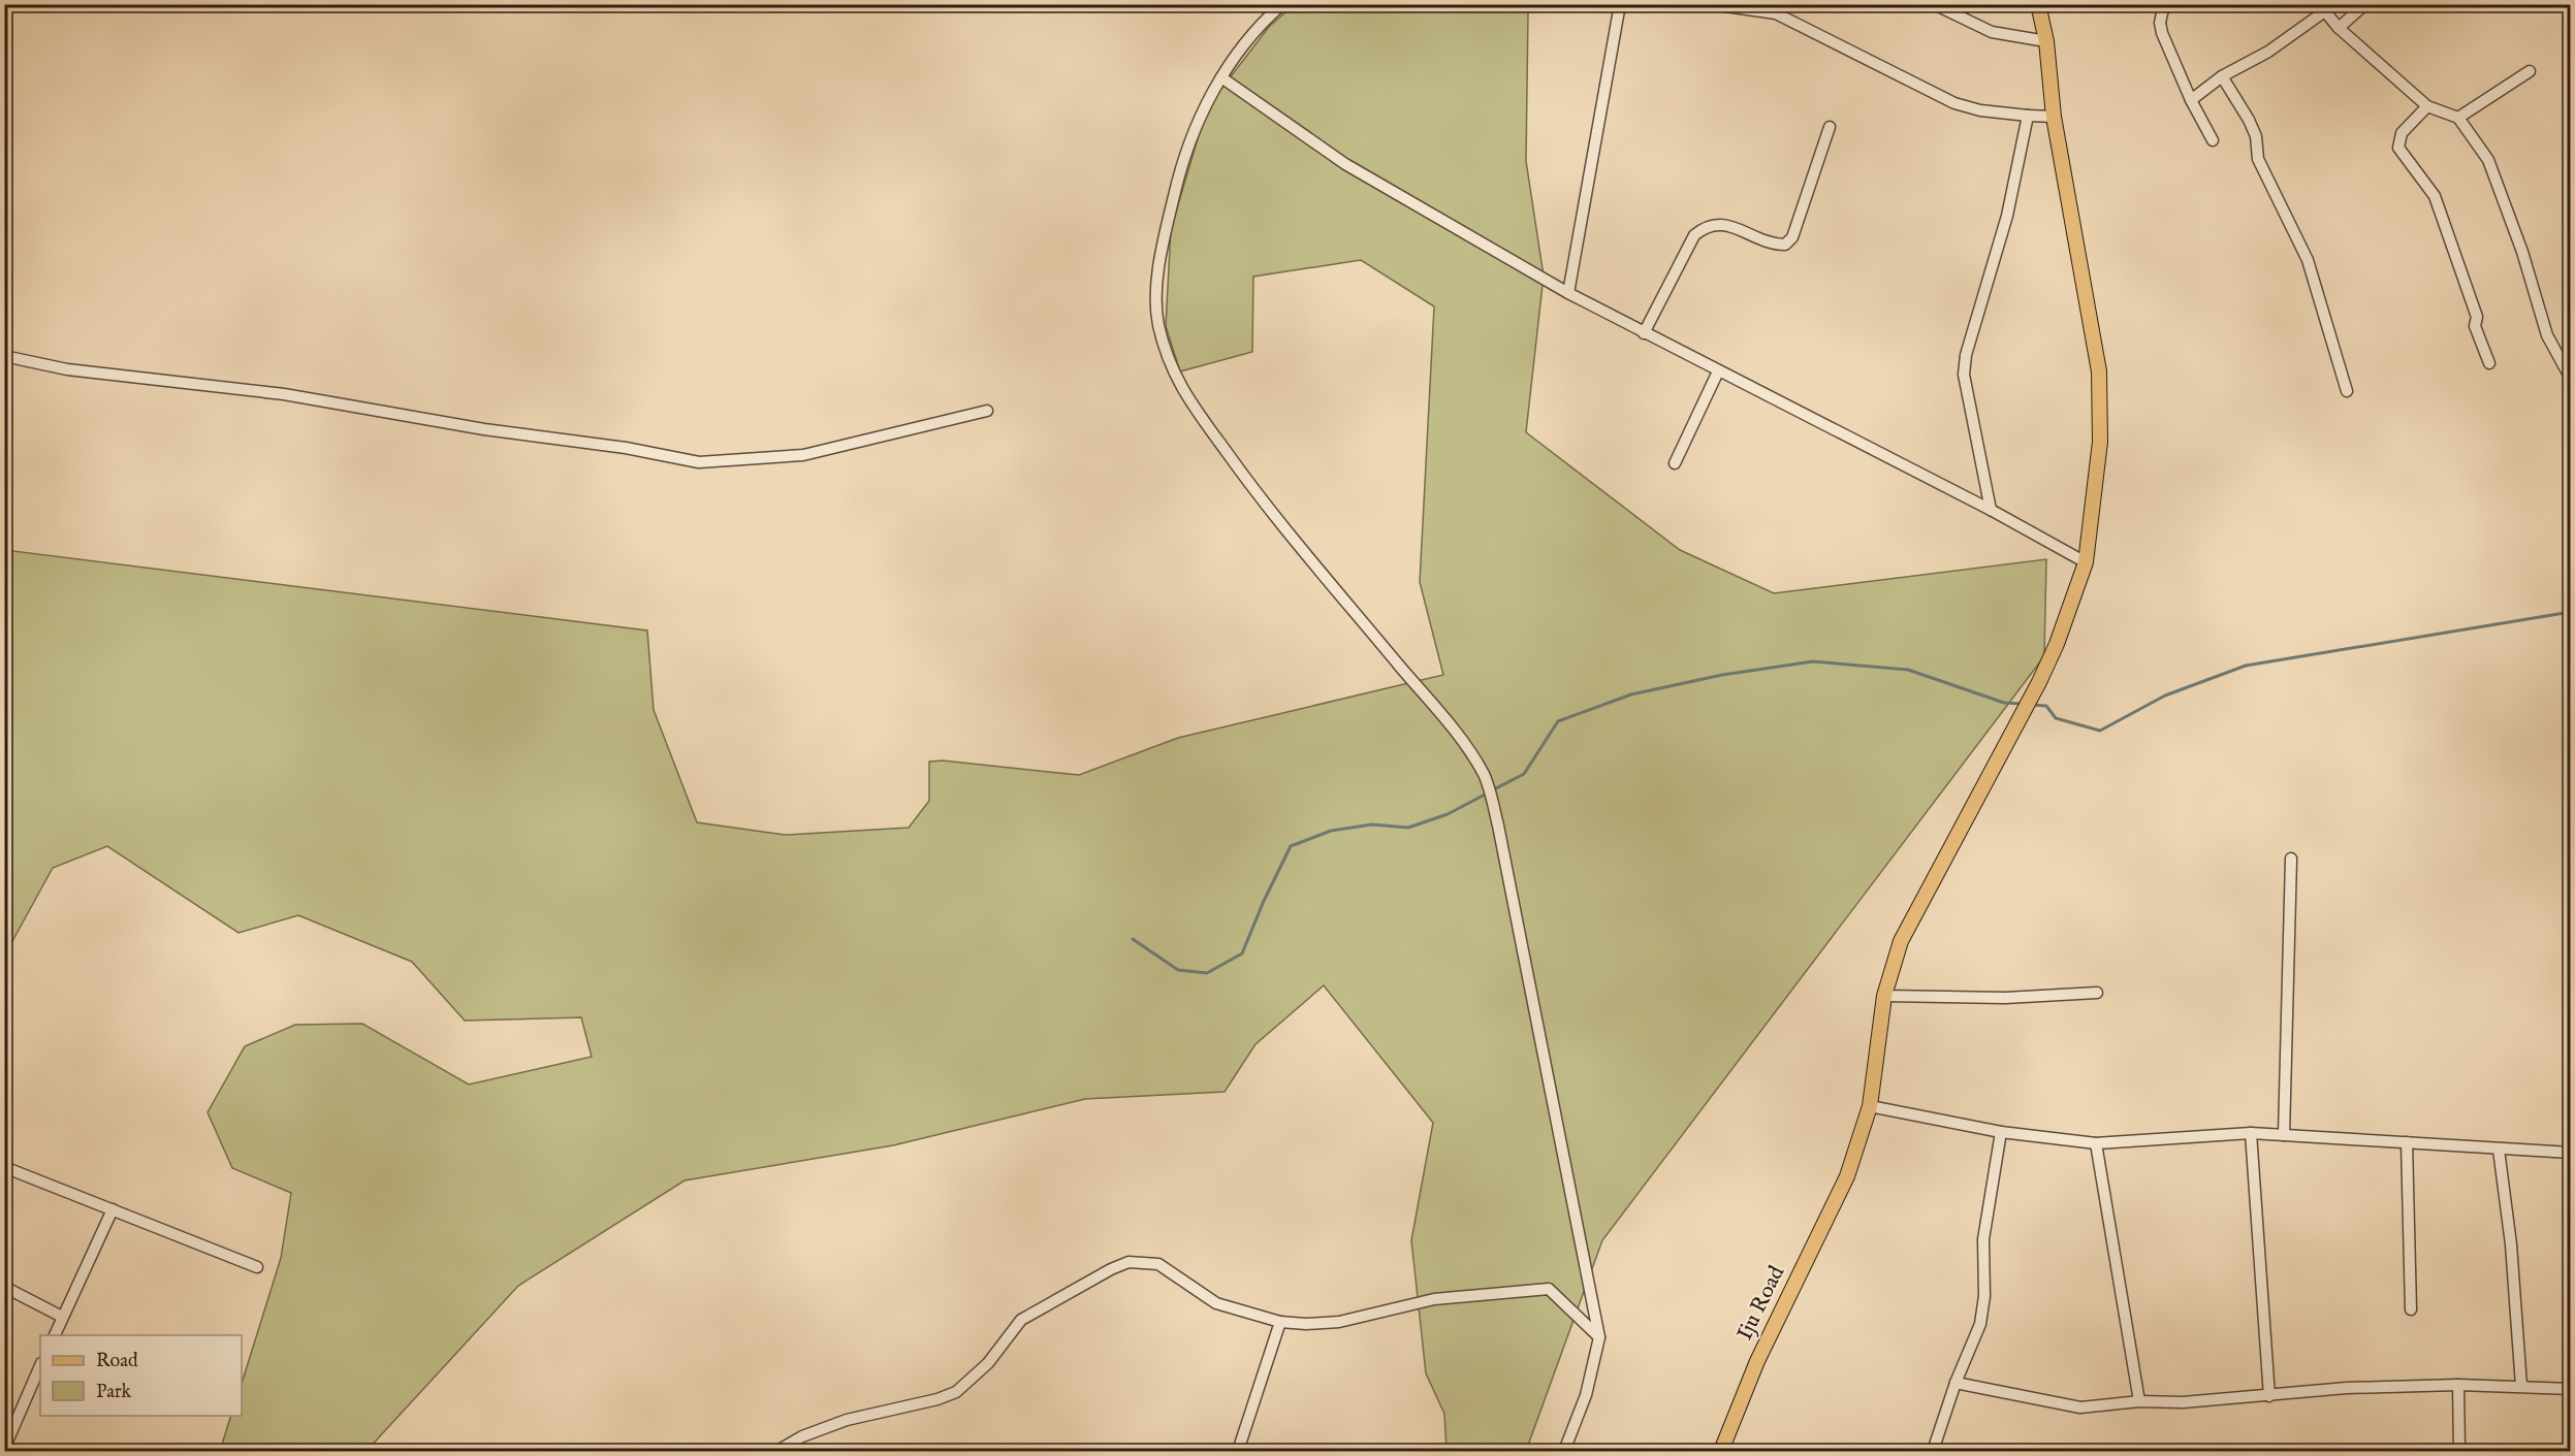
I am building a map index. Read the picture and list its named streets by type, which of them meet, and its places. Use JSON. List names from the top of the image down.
{
  "streets": {
    "main road": ["Iju Road"]
  },
  "legend": ["Road", "Park"]
}
